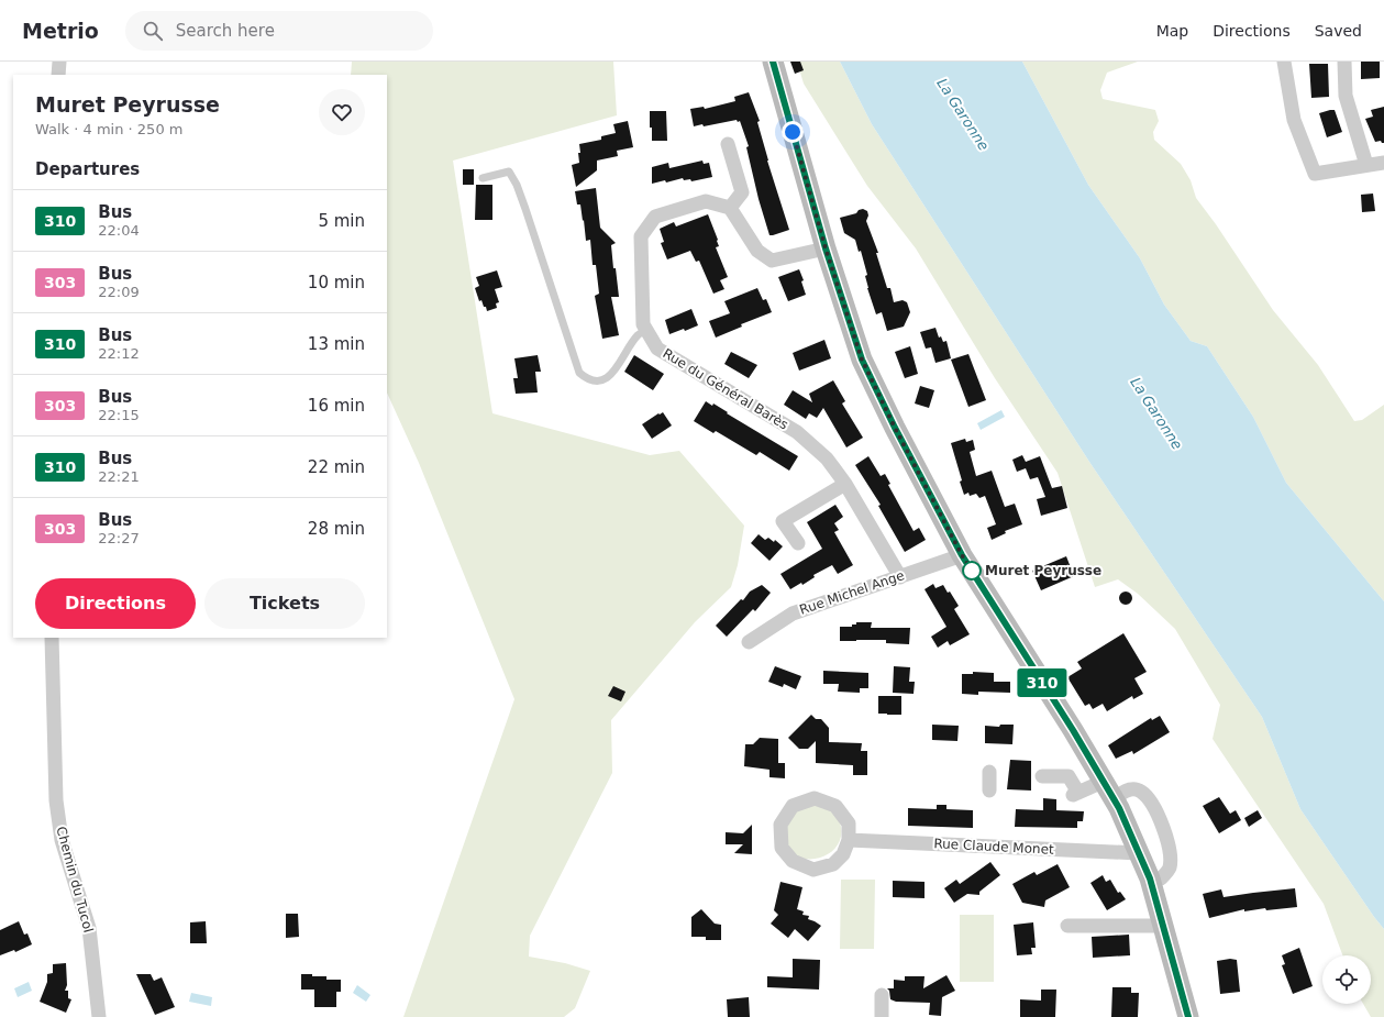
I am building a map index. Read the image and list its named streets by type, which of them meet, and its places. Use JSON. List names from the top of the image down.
{
  "streets": {
    "street": [
      "Rue du Général Barès",
      "Rue Michel Ange",
      "Rue Claude Monet",
      "Chemin du Tucol"
    ]
  },
  "crossings": [
    ["Rue du Général Barès", "Rue Michel Ange"]
  ],
  "water": ["La Garonne"],
  "places": ["Muret Peyrusse"],
  "lines": ["bus line 310"],
  "page": {
    "header": "Metrio",
    "search": "Search here",
    "nav": ["Map", "Directions", "Saved"],
    "on_map": "310",
    "heading": [
      ["Muret Peyrusse", "Walk · 4 min · 250 m"],
      "Departures"
    ],
    "list": [
      {
        "mark": "310",
        "name": "Bus",
        "note": "22:04",
        "value": "5 min"
      },
      {
        "mark": "303",
        "name": "Bus",
        "note": "22:09",
        "value": "10 min"
      },
      {
        "mark": "310",
        "name": "Bus",
        "note": "22:12",
        "value": "13 min"
      },
      {
        "mark": "303",
        "name": "Bus",
        "note": "22:15",
        "value": "16 min"
      },
      {
        "mark": "310",
        "name": "Bus",
        "note": "22:21",
        "value": "22 min"
      },
      {
        "mark": "303",
        "name": "Bus",
        "note": "22:27",
        "value": "28 min"
      }
    ],
    "buttons": ["Directions", "Tickets"]
  }
}
